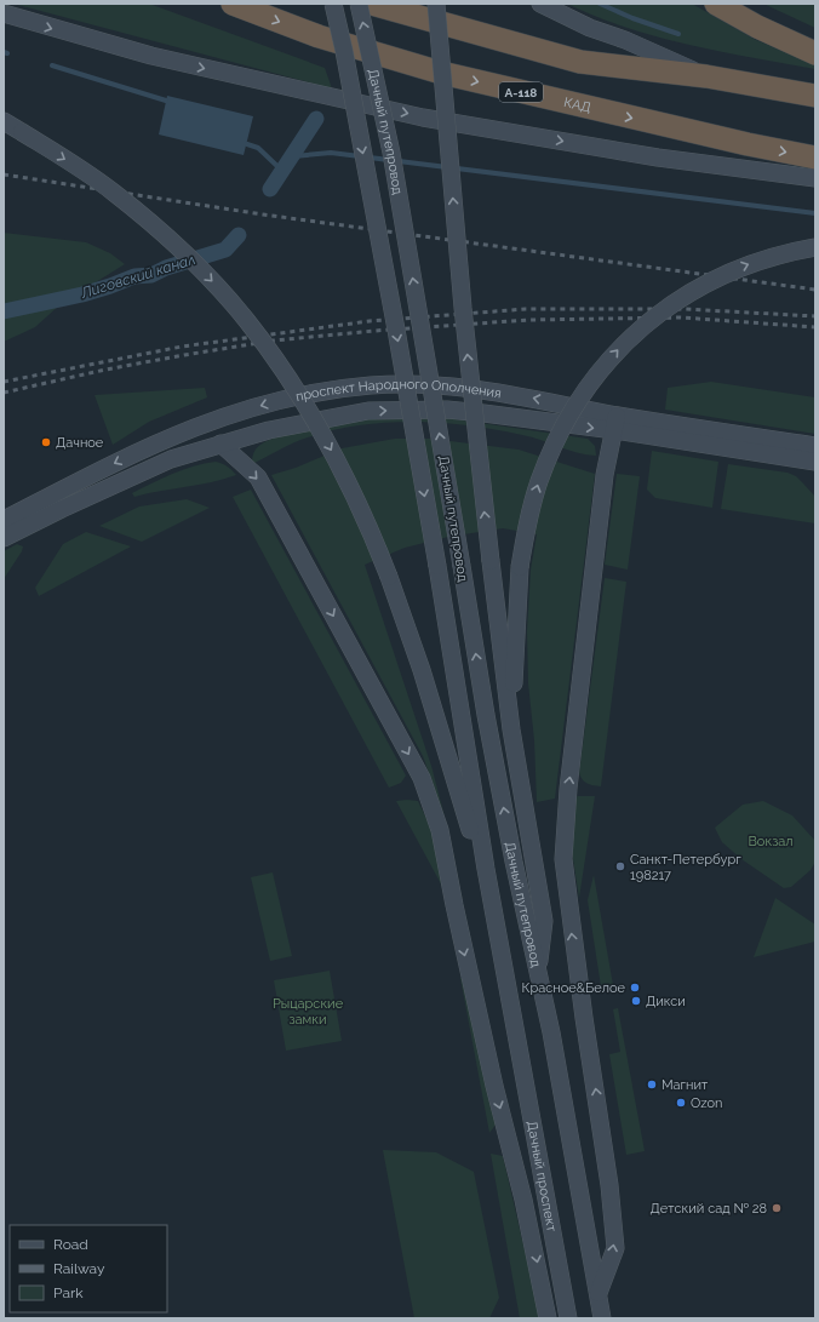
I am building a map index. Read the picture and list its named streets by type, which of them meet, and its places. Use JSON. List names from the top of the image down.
{
  "streets": {
    "highway": ["А-118", "КАД"],
    "main road": ["Дачный путепровод", "проспект Народного Ополчения", "Дачный проспект"]
  },
  "crossings": [
    ["Дачный путепровод", "Дачный проспект"]
  ],
  "water": ["Лиговский канал"],
  "parks": ["Вокзал", "Рыцарские замки"],
  "places": [
    "Дачное",
    "Санкт-Петербург 198217",
    "Красное&Белое",
    "Дикси",
    "Магнит",
    "Ozon",
    "Детский сад № 28"
  ],
  "legend": ["Road", "Railway", "Park"]
}
